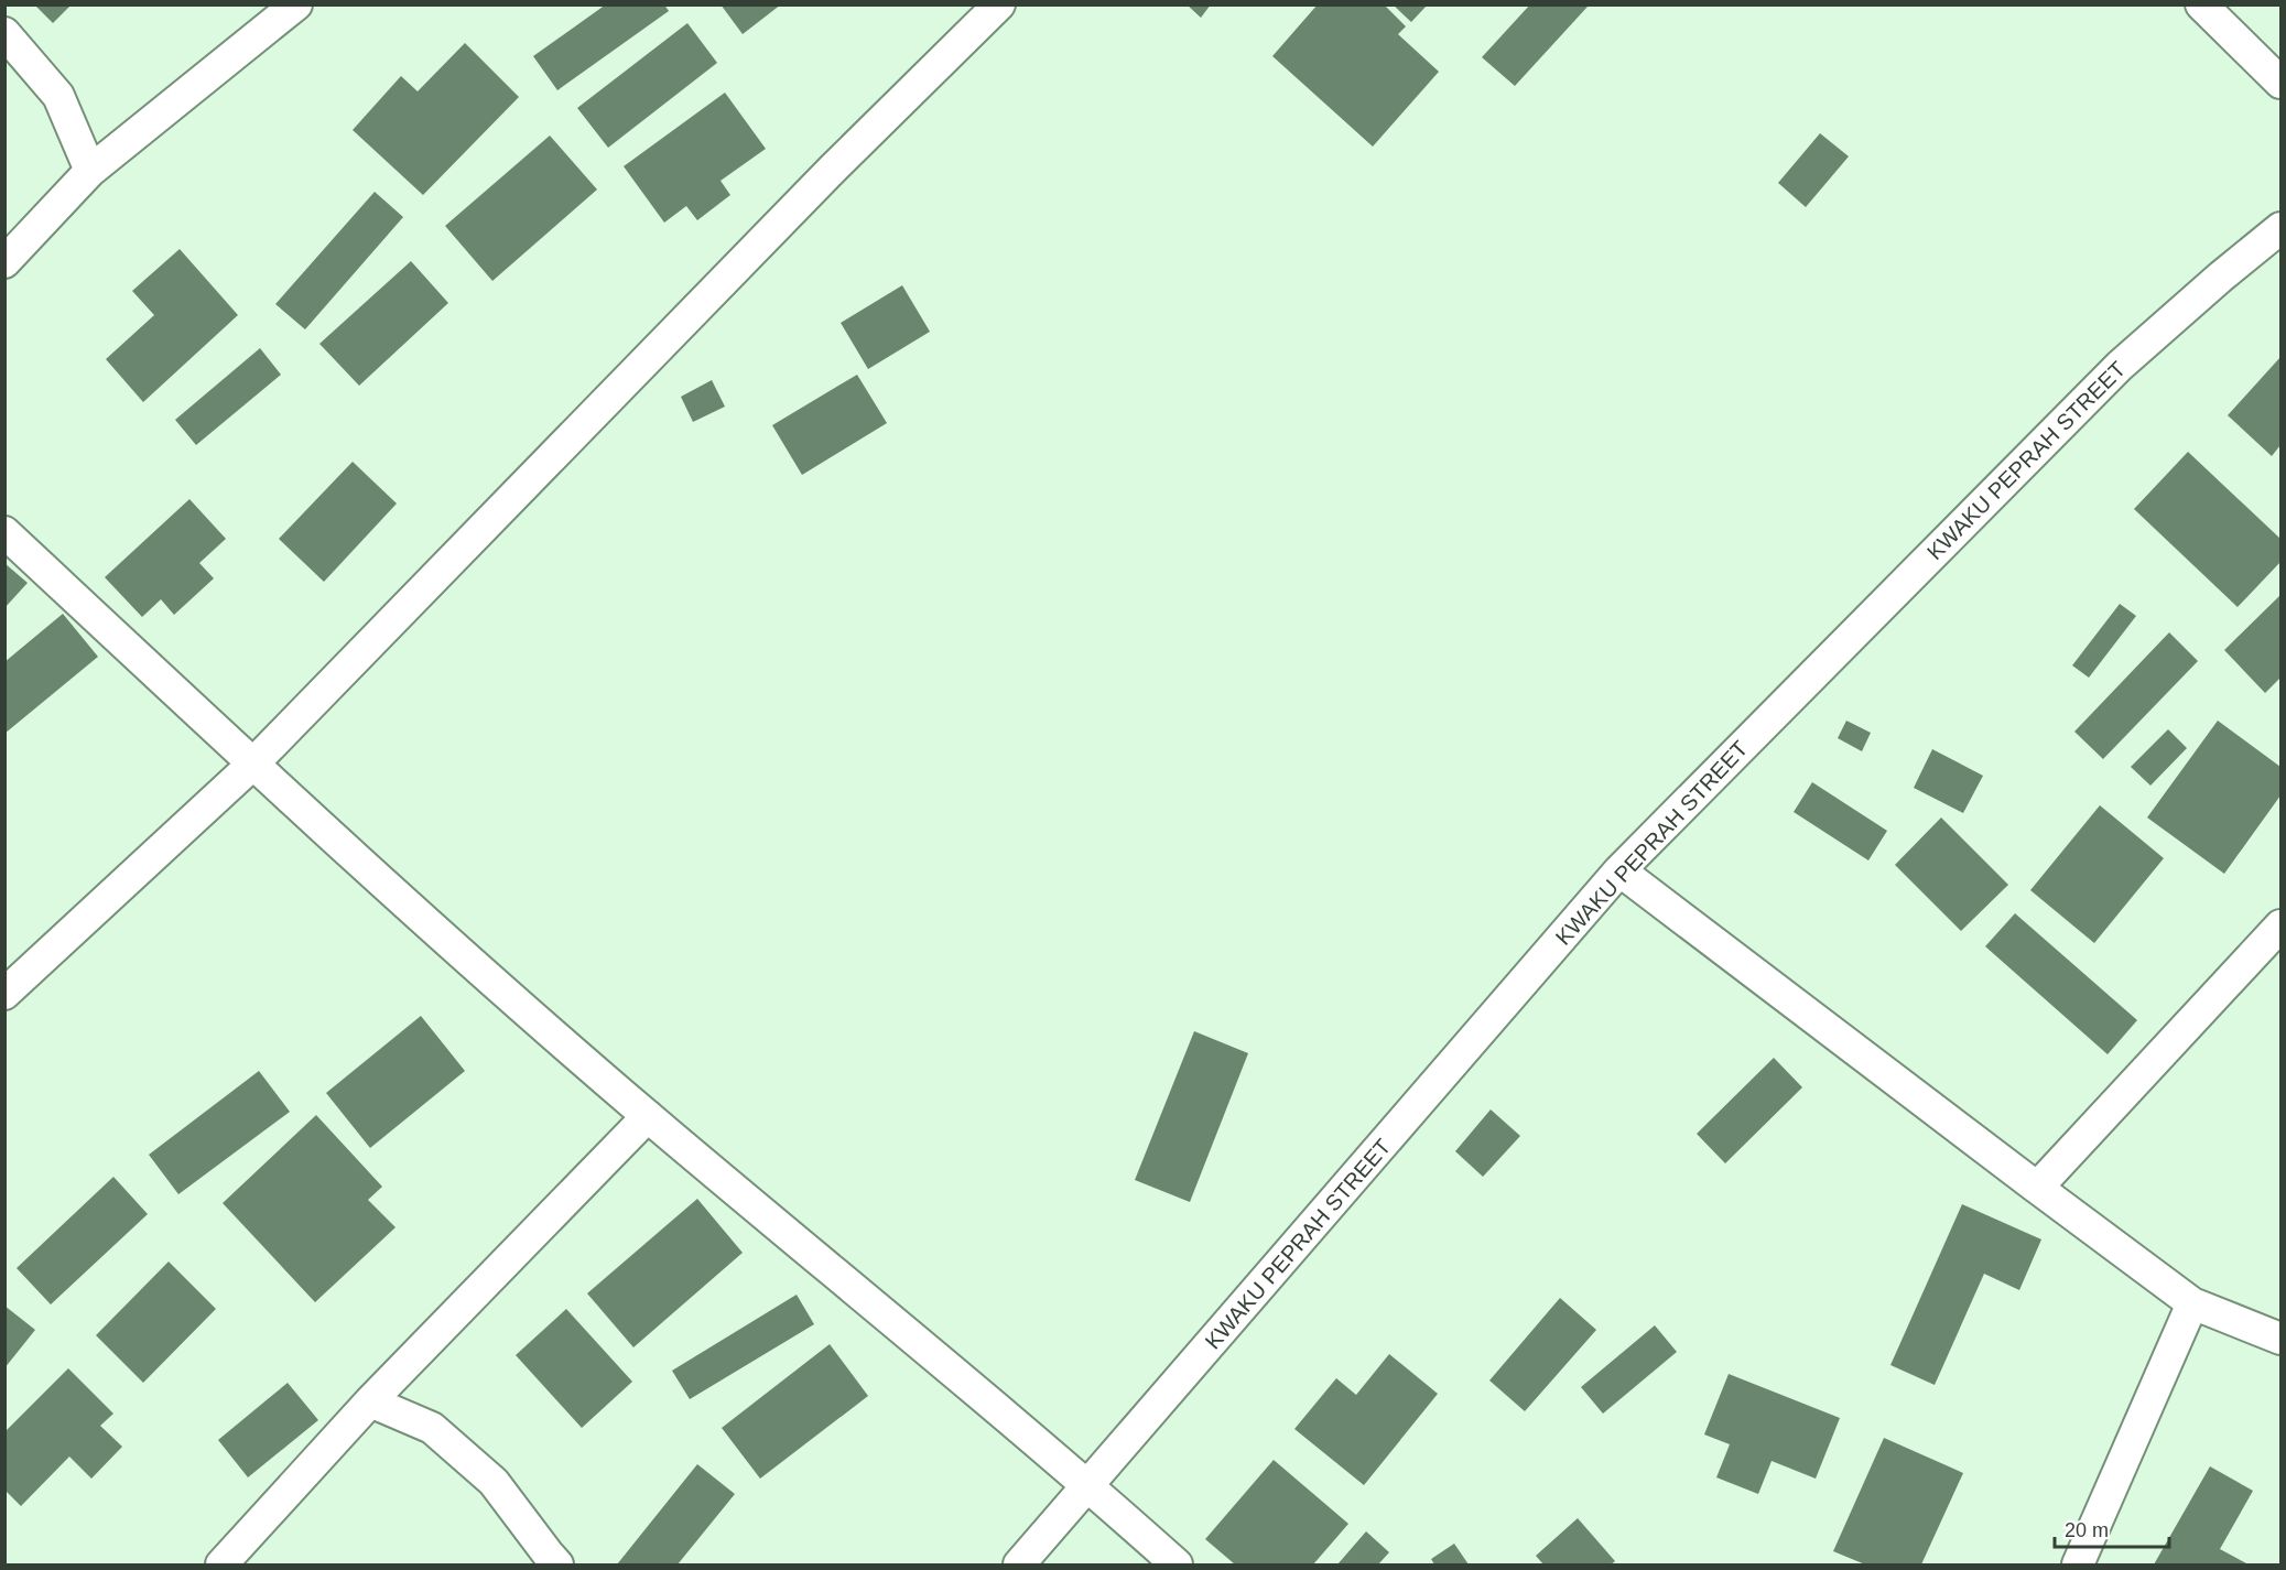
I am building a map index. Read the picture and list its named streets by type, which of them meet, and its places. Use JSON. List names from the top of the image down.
{
  "streets": {
    "street": ["KWAKU PEPRAH STREET"]
  },
  "scale_bar": "20 m"
}
